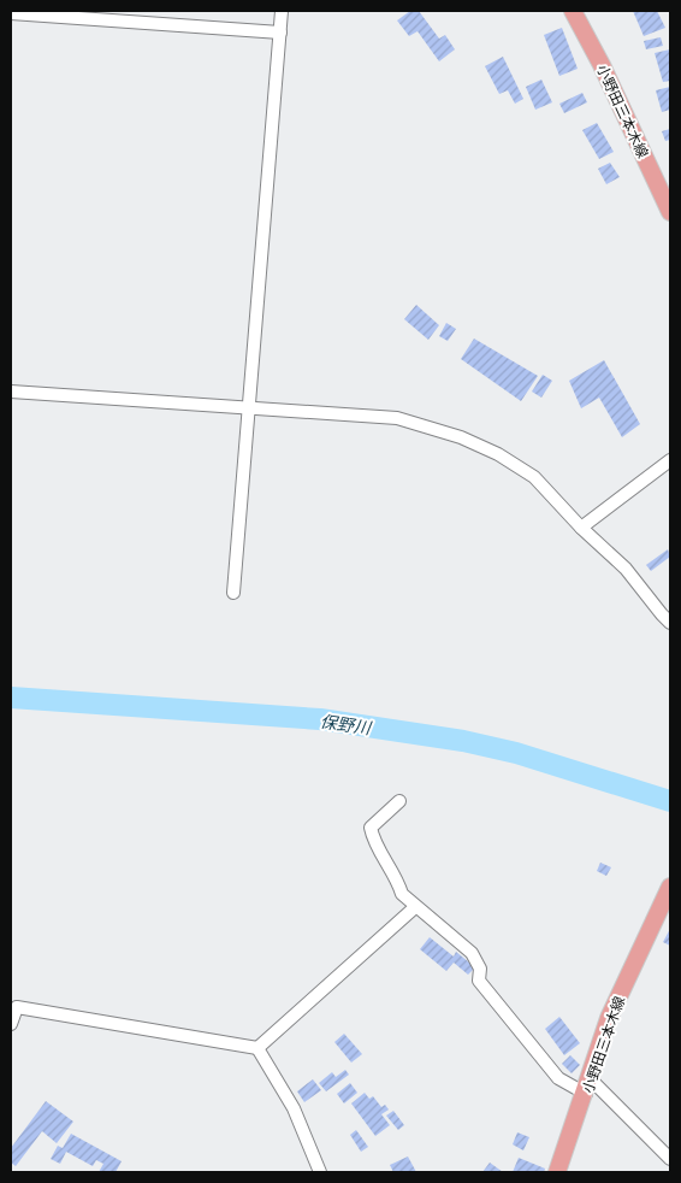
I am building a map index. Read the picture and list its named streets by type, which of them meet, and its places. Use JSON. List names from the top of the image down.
{
  "streets": {
    "main road": ["小野田三本木線"]
  },
  "water": ["保野川"]
}
